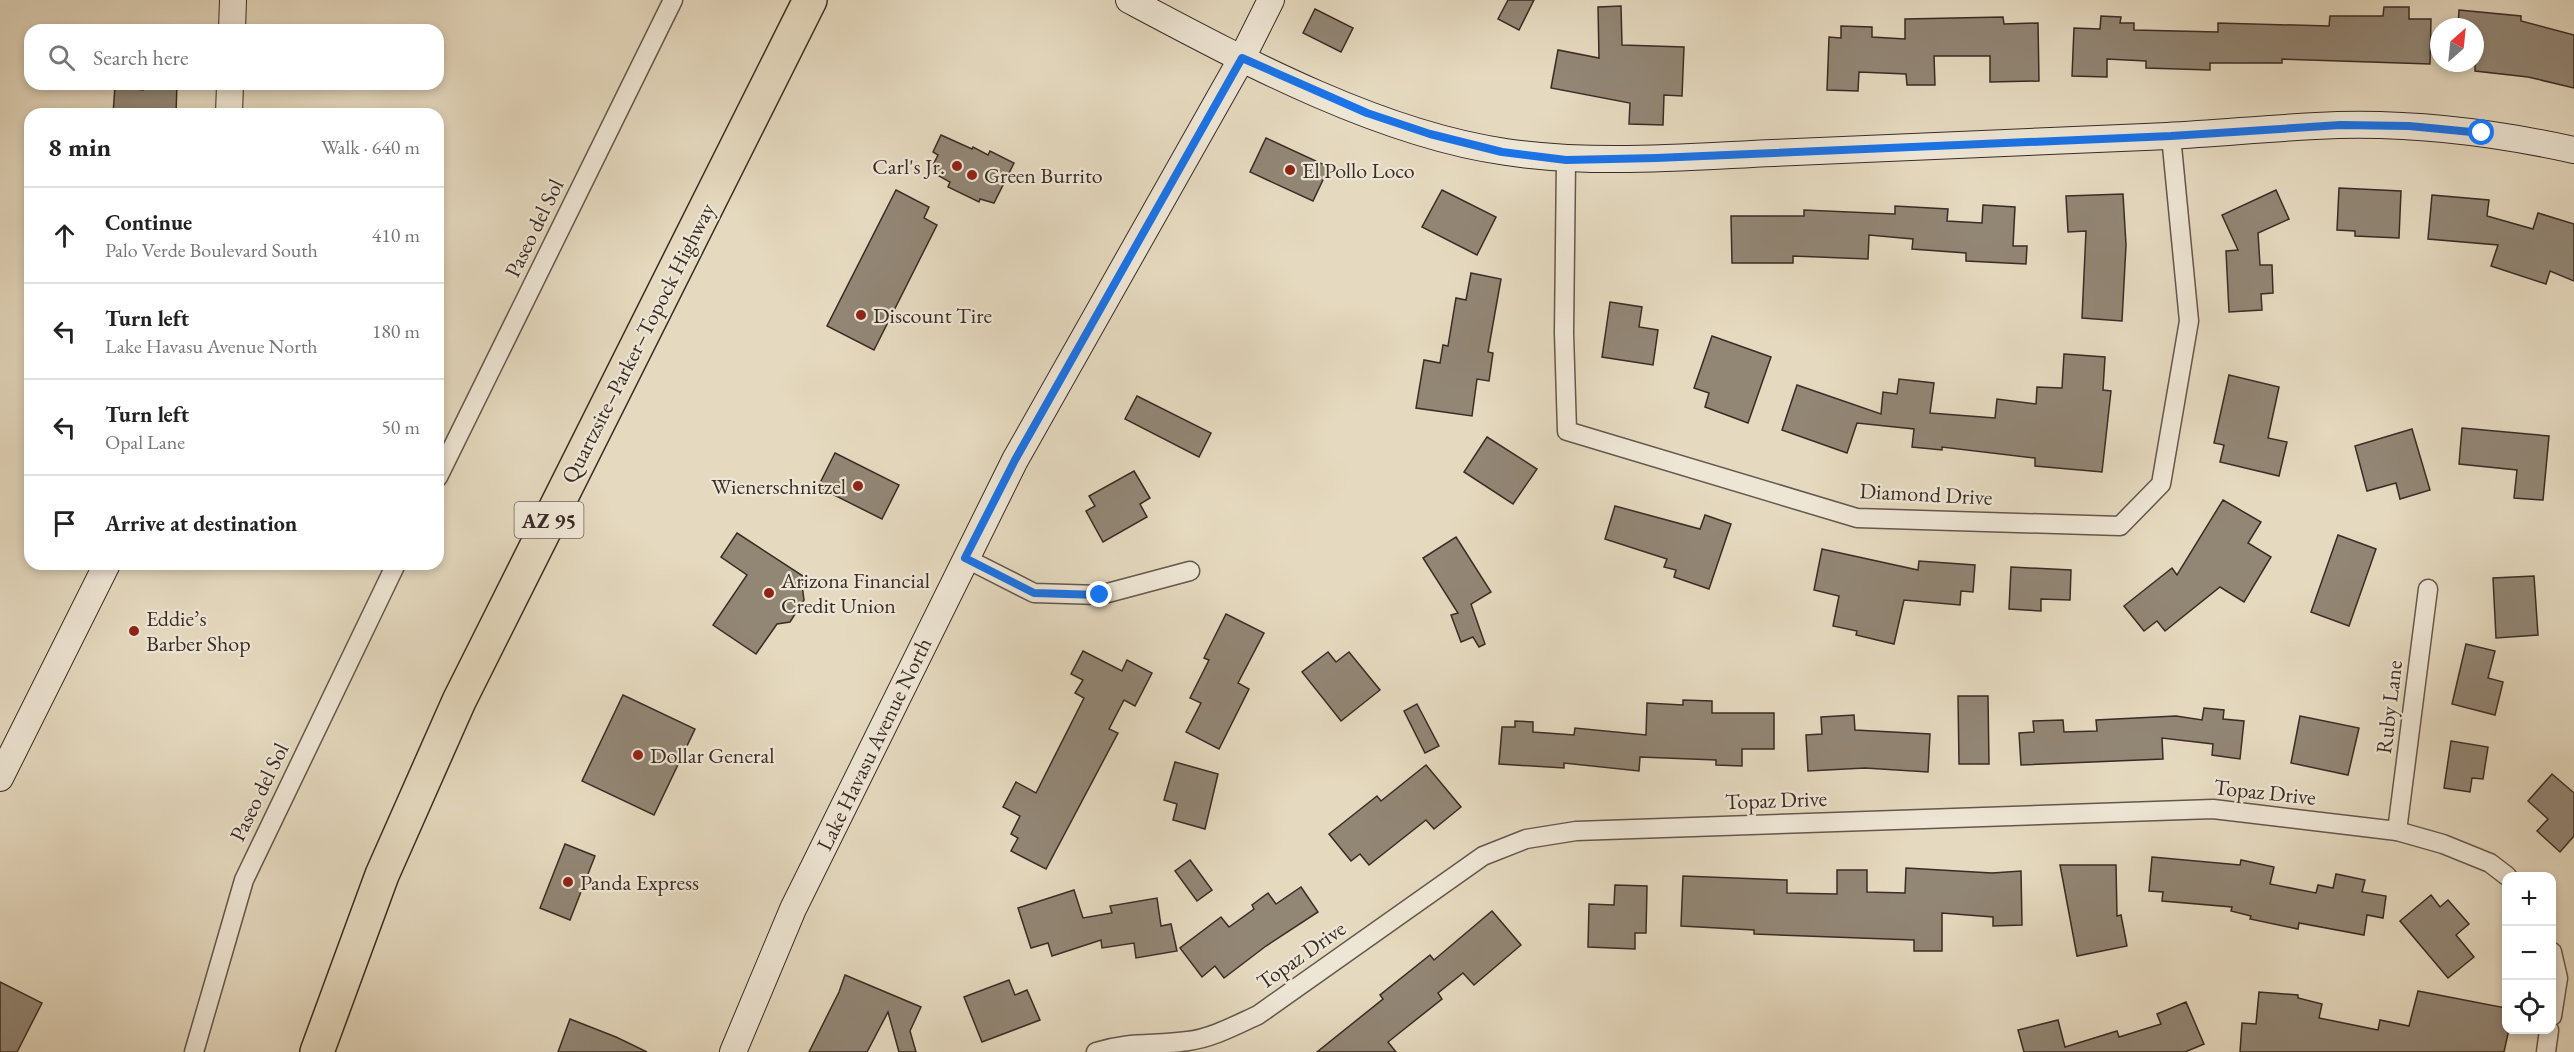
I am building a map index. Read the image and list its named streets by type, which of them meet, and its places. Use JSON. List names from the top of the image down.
{
  "streets": {
    "highway": ["Quartzsite–Parker–Topock Highway", "AZ 95"],
    "main road": ["Lake Havasu Avenue North"],
    "street": [
      "Paseo del Sol",
      "Diamond Drive",
      "Ruby Lane",
      "Topaz Drive"
    ]
  },
  "crossings": [
    ["Ruby Lane", "Topaz Drive"]
  ],
  "places": [
    "Carl's Jr.",
    "El Pollo Loco",
    "Green Burrito",
    "Discount Tire",
    "Wienerschnitzel",
    "Arizona Financial Credit Union",
    "Eddie’s Barber Shop",
    "Dollar General",
    "Panda Express"
  ],
  "north": "top right",
  "page": {
    "search": "Search here",
    "heading": ["8 min", "Walk · 640 m"],
    "list": [
      ["Continue", "Palo Verde Boulevard South", "410 m"],
      ["Turn left", "Lake Havasu Avenue North", "180 m"],
      ["Turn left", "Opal Lane", "50 m"],
      "Arrive at destination"
    ],
    "map_buttons": ["+", "−"]
  }
}
